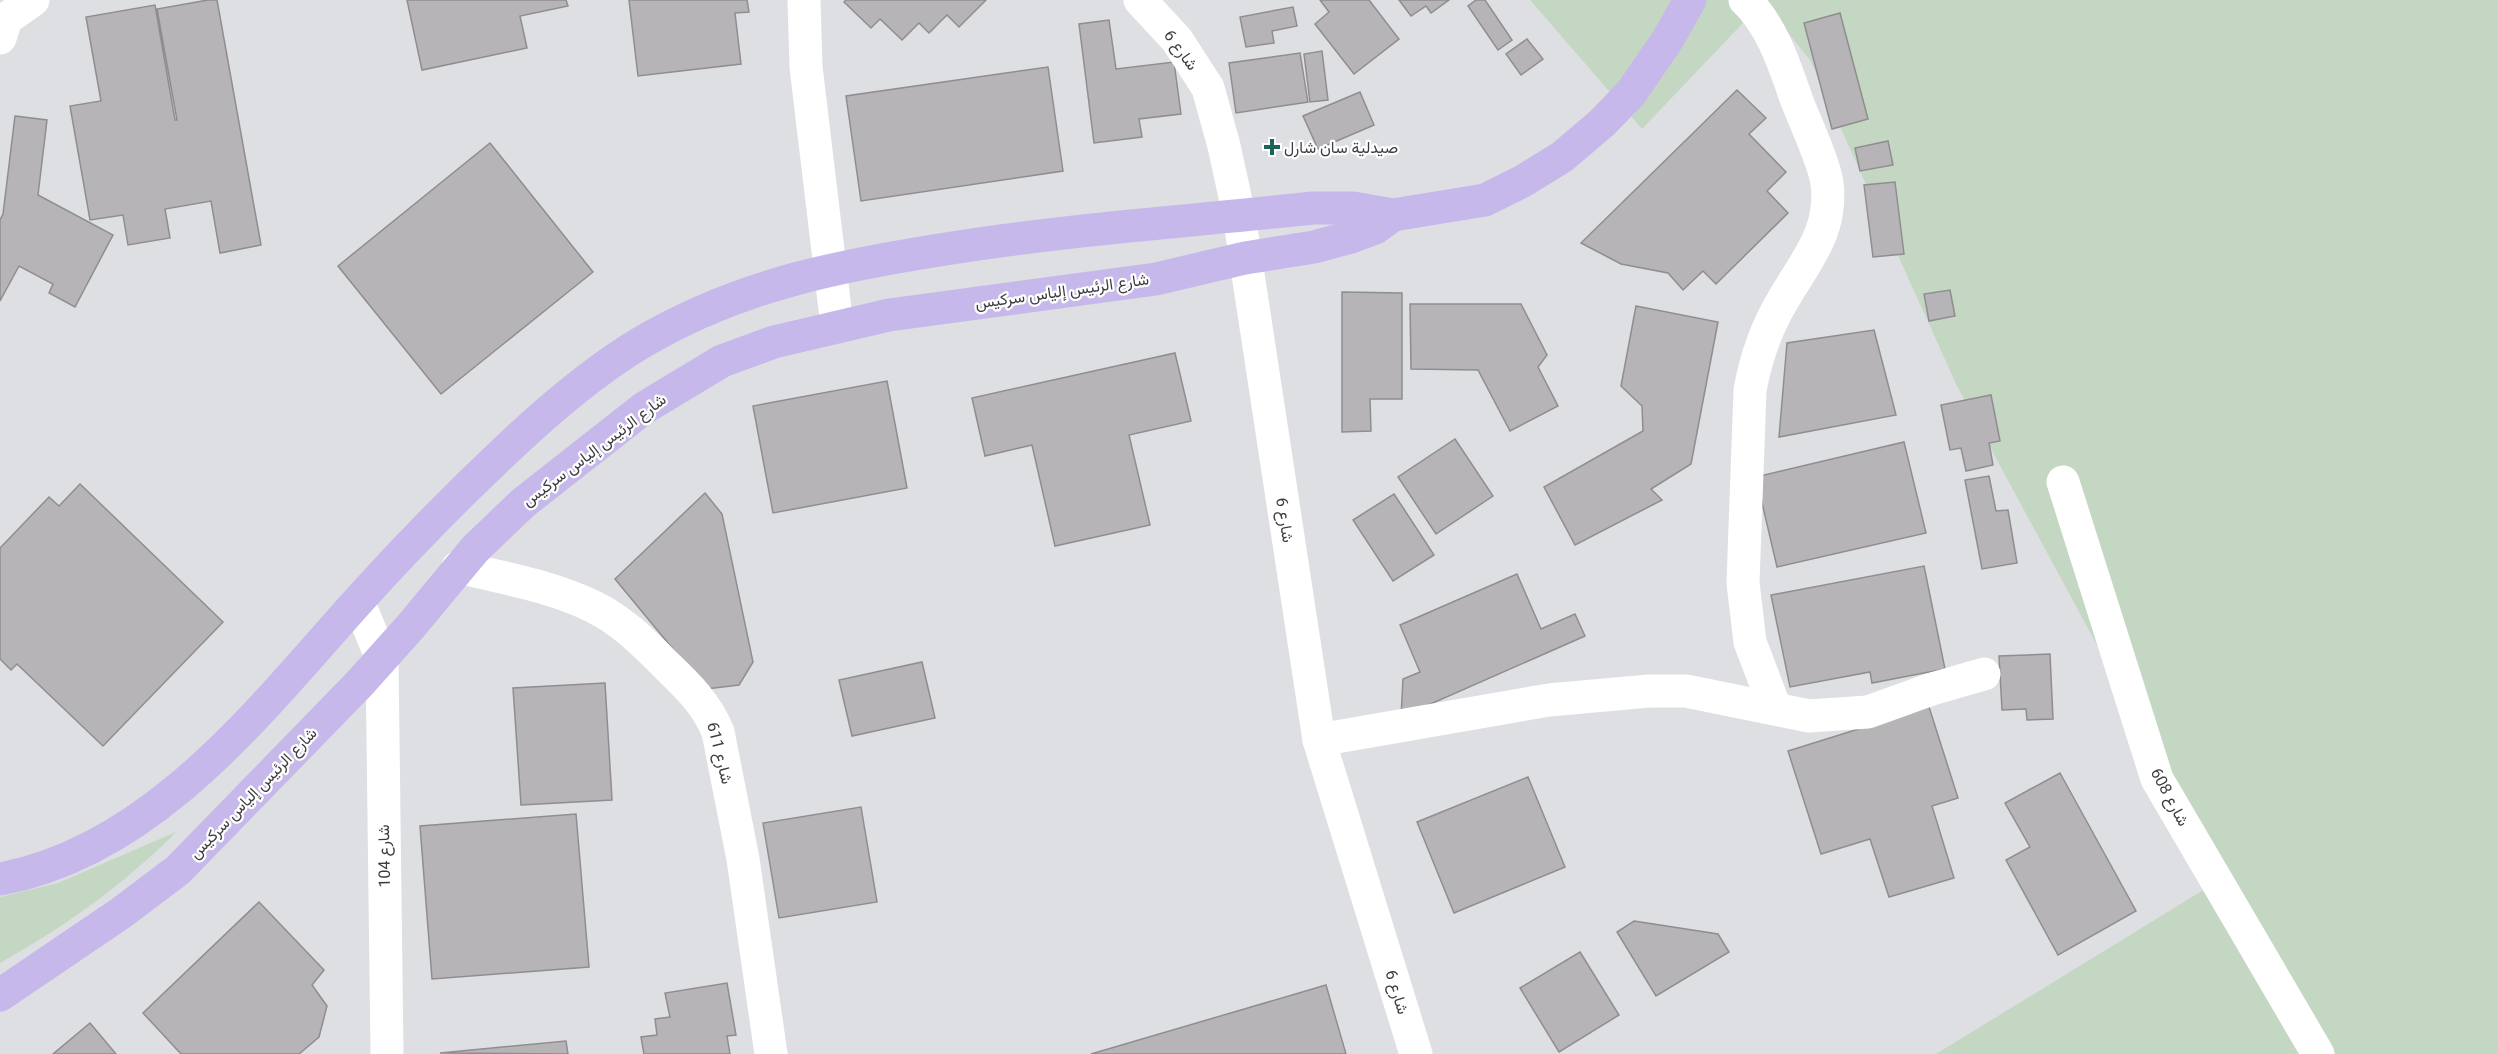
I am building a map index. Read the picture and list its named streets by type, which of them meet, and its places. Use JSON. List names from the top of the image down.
{
  "streets": {
    "main road": ["شارع الرئيس إلياس سركيس"],
    "street": [
      "شارع 6",
      "شارع 611",
      "شارع 608",
      "شارع 104"
    ]
  },
  "crossings": [
    ["شارع 6", "شارع الرئيس إلياس سركيس"],
    ["شارع الرئيس إلياس سركيس", "شارع 611"],
    ["شارع الرئيس إلياس سركيس", "شارع 104"]
  ],
  "places": {
    "health": ["صيدلية سان شارل"]
  }
}
